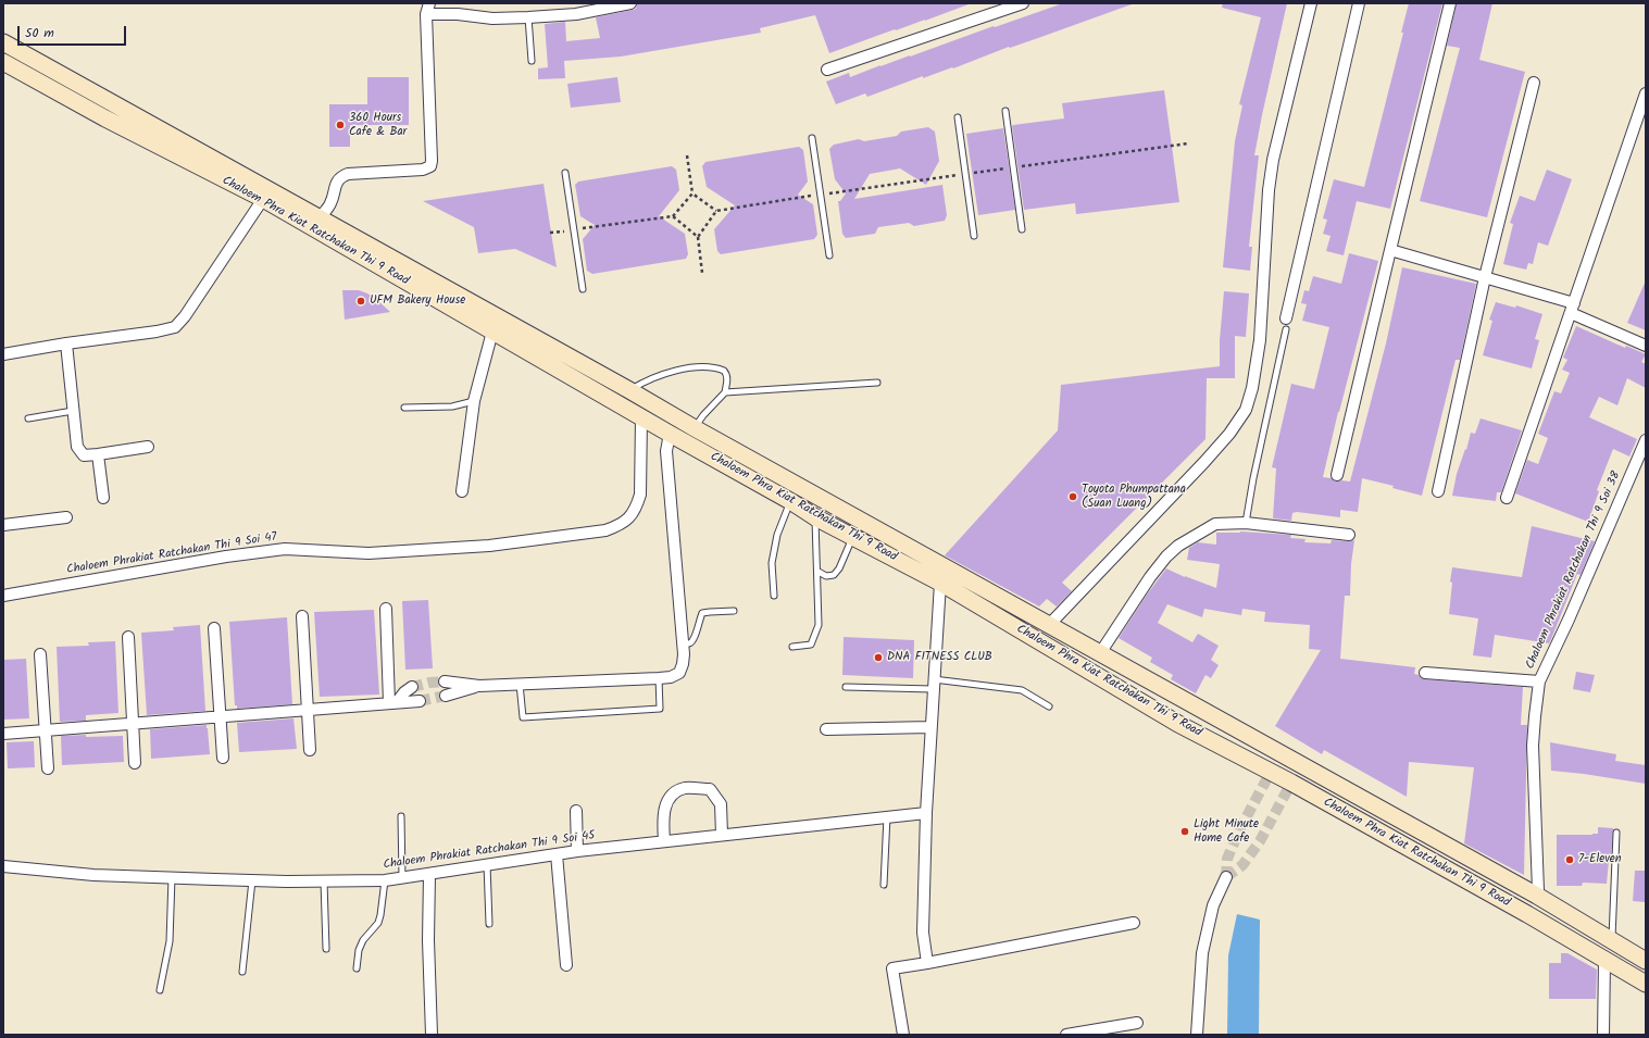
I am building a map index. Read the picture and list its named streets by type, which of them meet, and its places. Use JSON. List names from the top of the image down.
{
  "streets": {
    "main road": ["Chaloem Phra Kiat Ratchakan Thi 9 Road"],
    "street": ["Chaloem Phrakiat Ratchakan Thi 9 Soi 47", "Chaloem Phrakiat Ratchakan Thi 9 Soi 38", "Chaloem Phrakiat Ratchakan Thi 9 Soi 45"]
  },
  "crossings": [
    ["Chaloem Phra Kiat Ratchakan Thi 9 Road", "Chaloem Phrakiat Ratchakan Thi 9 Soi 47"],
    ["Chaloem Phra Kiat Ratchakan Thi 9 Road", "Chaloem Phrakiat Ratchakan Thi 9 Soi 38"]
  ],
  "places": [
    "360 Hours Cafe & Bar",
    "UFM Bakery House",
    "Toyota Phumpattana (Suan Luang)",
    "DNA FITNESS CLUB",
    "Light Minute Home Cafe",
    "7-Eleven"
  ],
  "scale_bar": "50 m"
}
